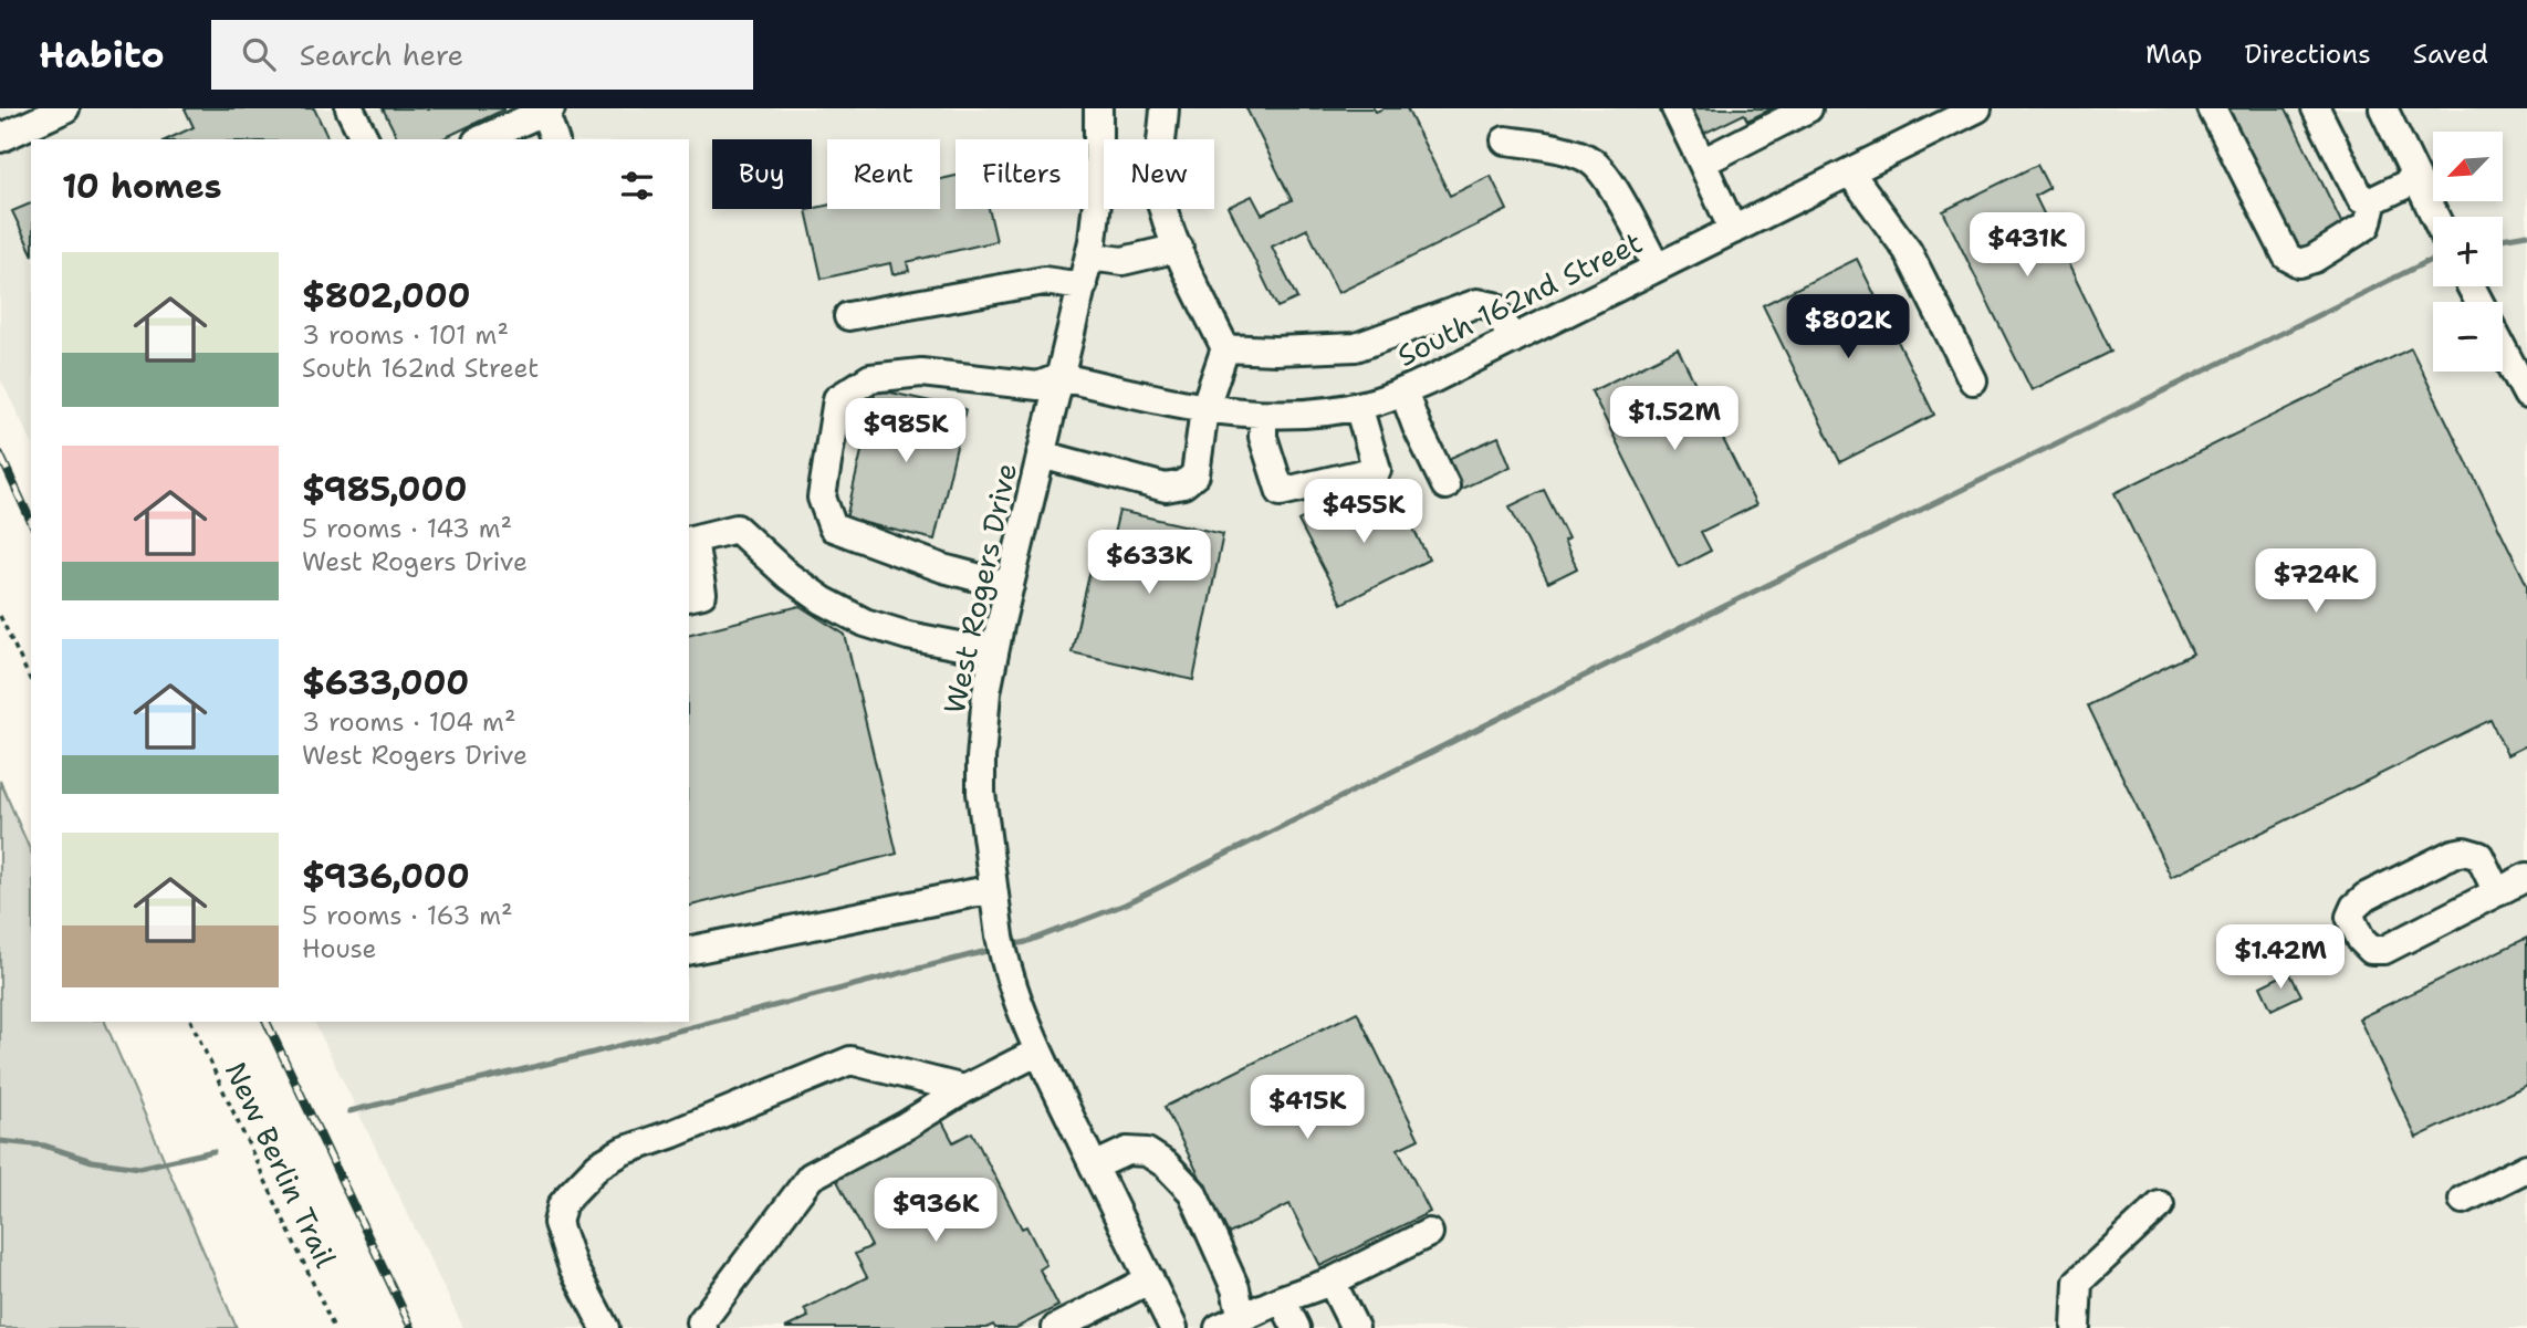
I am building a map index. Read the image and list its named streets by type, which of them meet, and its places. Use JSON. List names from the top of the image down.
{
  "streets": {
    "street": ["South 162nd Street", "West Rogers Drive"],
    "path": ["New Berlin Trail"]
  },
  "crossings": [
    ["South 162nd Street", "West Rogers Drive"]
  ],
  "north": "bottom left",
  "page": {
    "header": "Habito",
    "search": "Search here",
    "nav": ["Map", "Directions", "Saved"],
    "map_buttons": ["+", "−"],
    "chip": [
      "Buy",
      "Rent",
      "Filters",
      "New"
    ],
    "heading": "10 homes",
    "price": [
      "$431K",
      "$802K",
      "$1.52M",
      "$985K",
      "$455K",
      "$633K",
      "$724K",
      "$1.42M",
      "$415K",
      "$936K"
    ],
    "list": [
      {
        "name": "$802,000",
        "note": "3 rooms · 101 m² · South 162nd Street"
      },
      {
        "name": "$985,000",
        "note": "5 rooms · 143 m² · West Rogers Drive"
      },
      {
        "name": "$633,000",
        "note": "3 rooms · 104 m² · West Rogers Drive"
      },
      {
        "name": "$936,000",
        "note": "5 rooms · 163 m² · House"
      }
    ]
  }
}
